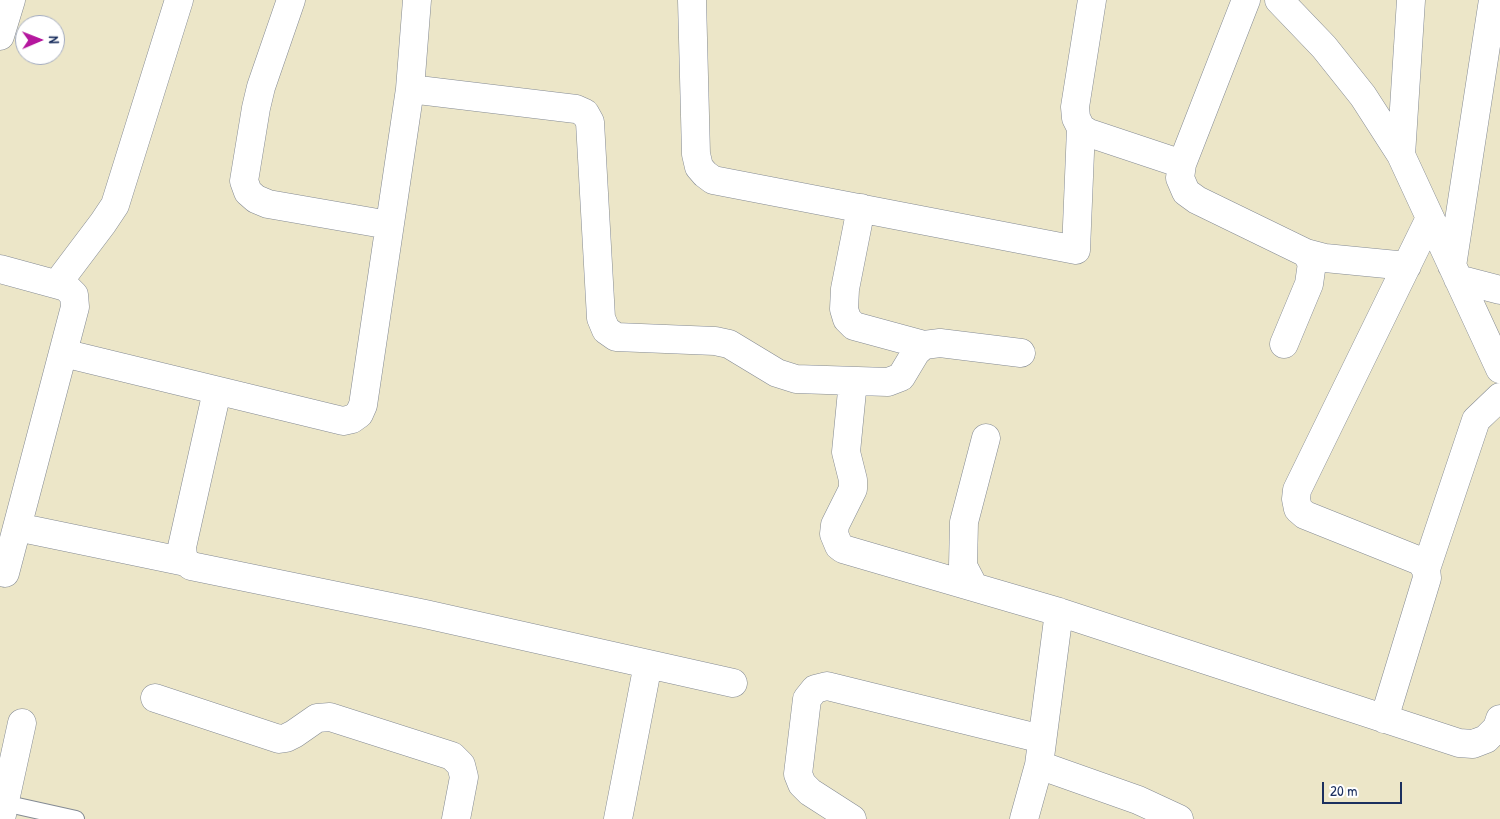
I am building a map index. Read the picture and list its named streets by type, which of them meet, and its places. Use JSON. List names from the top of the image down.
{
  "scale_bar": "20 m",
  "north": "right"
}
